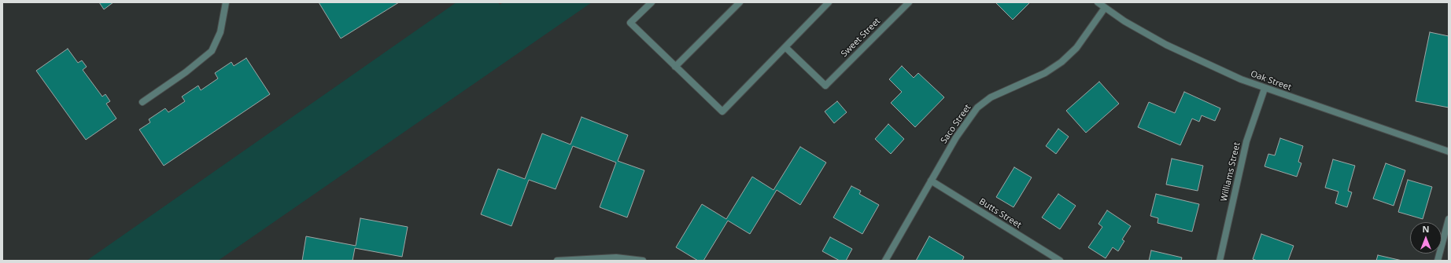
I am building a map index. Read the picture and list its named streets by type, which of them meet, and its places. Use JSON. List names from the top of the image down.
{
  "streets": {
    "street": [
      "Sweet Street",
      "Oak Street",
      "Saco Street",
      "Williams Street",
      "Butts Street"
    ]
  },
  "crossings": [
    ["Oak Street", "Saco Street"],
    ["Oak Street", "Williams Street"],
    ["Saco Street", "Butts Street"]
  ],
  "north": "top"
}
